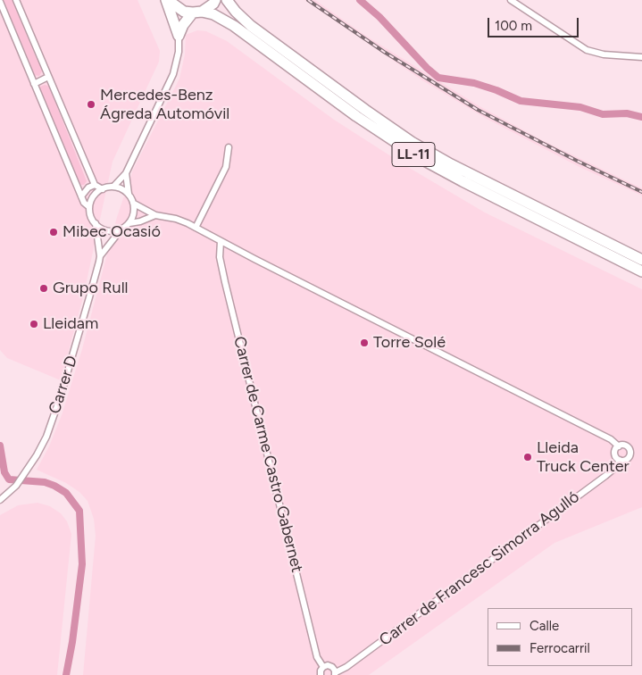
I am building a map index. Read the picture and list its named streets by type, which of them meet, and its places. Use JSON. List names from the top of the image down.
{
  "streets": {
    "highway": ["LL-11"],
    "street": ["Carrer D", "Carrer de Carme Castro Gabernet", "Carrer de Francesc Simorra Agulló"]
  },
  "places": [
    "Mercedes-Benz Ágreda Automóvil",
    "Mibec Ocasió",
    "Grupo Rull",
    "Lleidam",
    "Torre Solé",
    "Lleida Truck Center"
  ],
  "legend": ["Calle", "Ferrocarril"],
  "scale_bar": "100 m"
}
